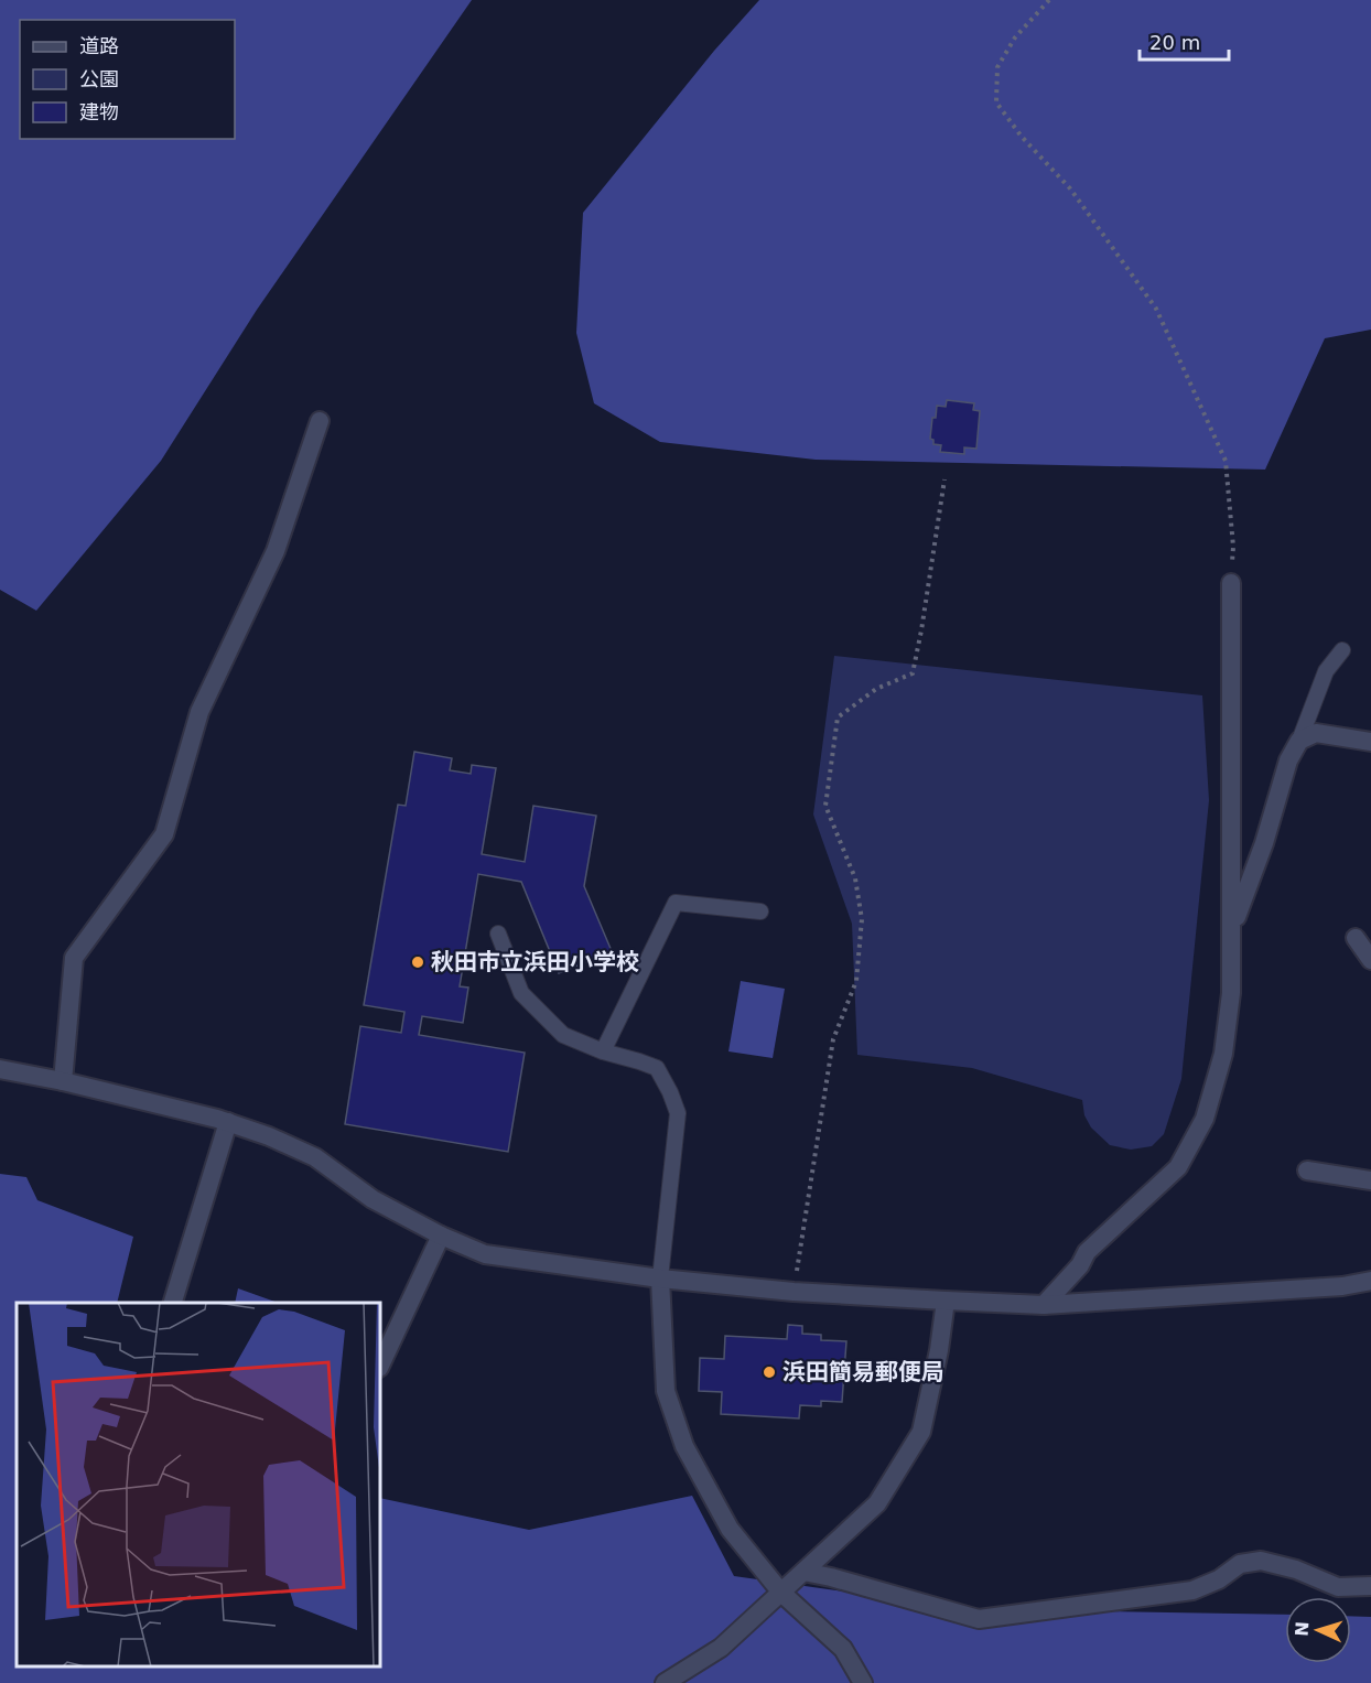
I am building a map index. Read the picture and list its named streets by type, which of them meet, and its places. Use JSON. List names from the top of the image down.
{
  "places": ["秋田市立浜田小学校", "浜田簡易郵便局"],
  "legend": ["道路", "公園", "建物"],
  "scale_bar": "20 m",
  "north": "left"
}
